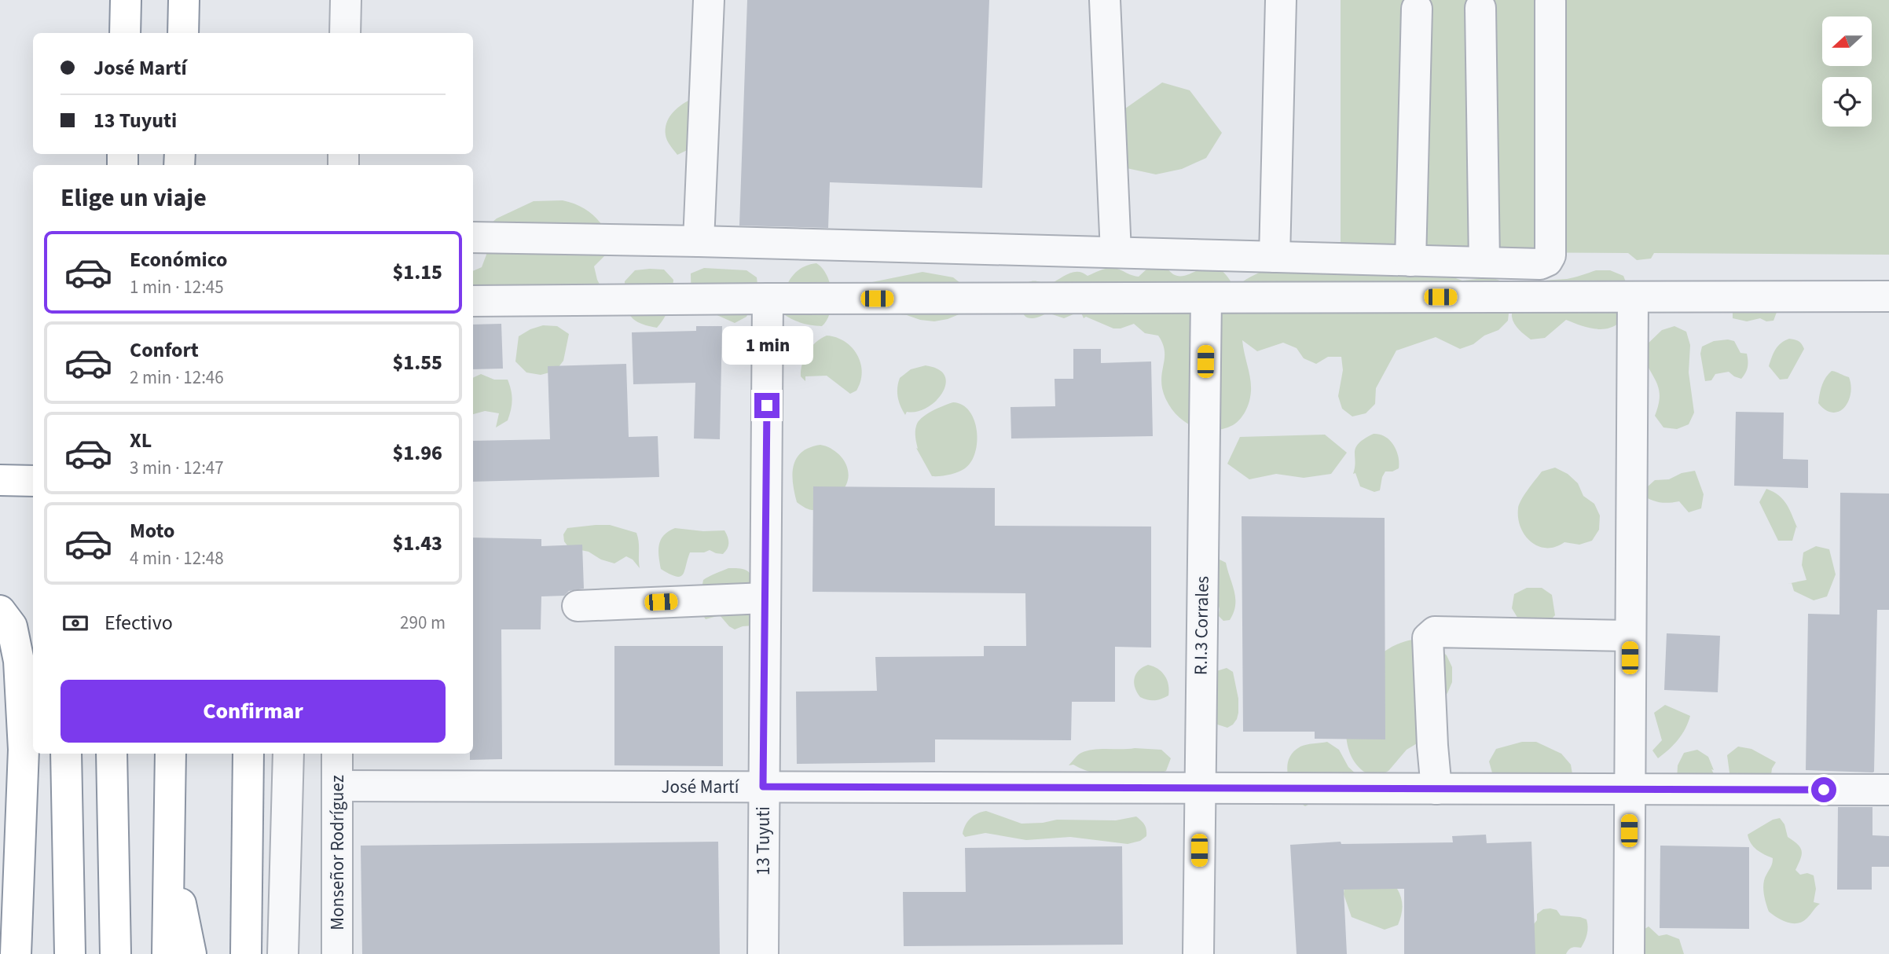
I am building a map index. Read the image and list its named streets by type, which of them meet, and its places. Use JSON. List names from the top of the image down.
{
  "streets": {
    "street": [
      "R.I.3 Corrales",
      "José Martí",
      "13 Tuyuti",
      "Monseñor Rodríguez"
    ]
  },
  "crossings": [
    ["R.I.3 Corrales", "José Martí"],
    ["José Martí", "13 Tuyuti"],
    ["José Martí", "Monseñor Rodríguez"]
  ],
  "north": "left",
  "page": {
    "banner": ["José Martí", "13 Tuyuti"],
    "heading": "Elige un viaje",
    "list": [
      {
        "name": "Económico",
        "note": "1 min · 12:45",
        "value": "$1.15"
      },
      {
        "name": "Confort",
        "note": "2 min · 12:46",
        "value": "$1.55"
      },
      {
        "name": "XL",
        "note": "3 min · 12:47",
        "value": "$1.96"
      },
      {
        "name": "Moto",
        "note": "4 min · 12:48",
        "value": "$1.43"
      }
    ],
    "bubble": "1 min",
    "pay": ["Efectivo", "290 m"],
    "buttons": "Confirmar"
  }
}
